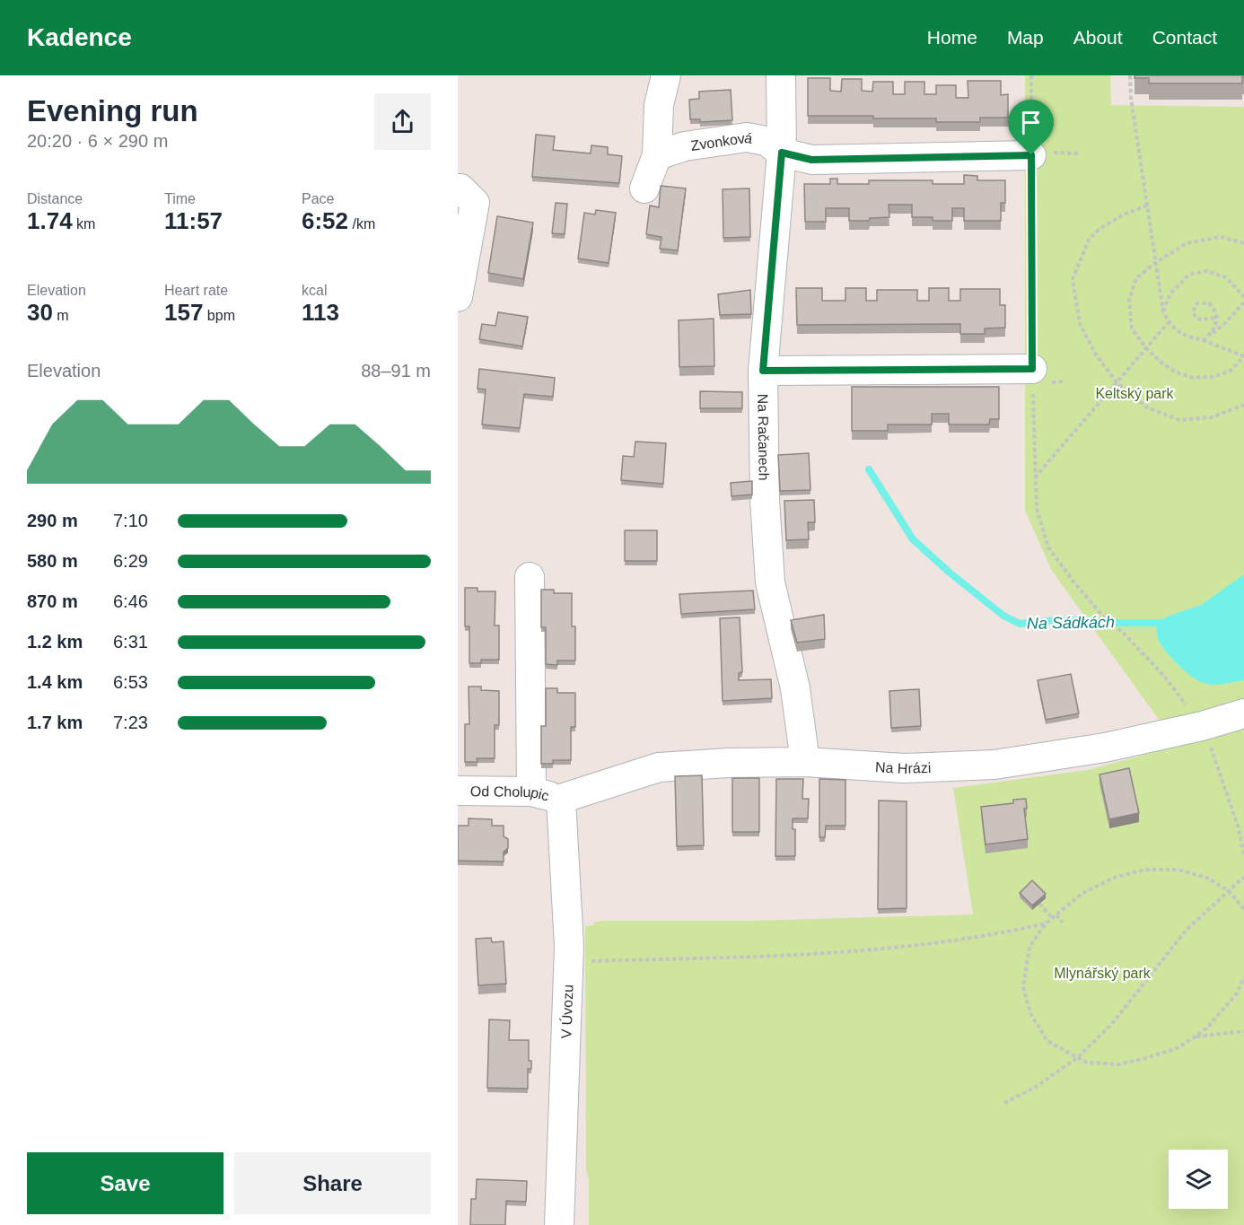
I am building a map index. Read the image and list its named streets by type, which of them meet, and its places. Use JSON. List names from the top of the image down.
{
  "streets": {
    "street": [
      "Zvonková",
      "Na Račanech",
      "Na Hrázi",
      "Od Cholupic",
      "V Úvozu"
    ]
  },
  "crossings": [
    ["Zvonková", "Na Račanech"],
    ["Na Račanech", "Na Hrázi"],
    ["Na Hrázi", "Od Cholupic"],
    ["Na Hrázi", "V Úvozu"],
    ["Od Cholupic", "V Úvozu"]
  ],
  "water": ["Na Sádkách"],
  "parks": ["Keltský park", "Mlynářský park"],
  "page": {
    "header": "Kadence",
    "nav": [
      "Home",
      "Map",
      "About",
      "Contact"
    ],
    "heading": ["Evening run", "20:20 · 6 × 290 m"],
    "stats": [
      ["Distance", "1.74 km"],
      ["Time", "11:57"],
      ["Pace", "6:52 /km"],
      ["Elevation", "30 m"],
      ["Heart rate", "157 bpm"],
      ["kcal", "113"]
    ],
    "chart": ["Elevation", "88–91 m"],
    "list": [
      {
        "name": "290 m",
        "note": "7:10"
      },
      {
        "name": "580 m",
        "note": "6:29"
      },
      {
        "name": "870 m",
        "note": "6:46"
      },
      {
        "name": "1.2 km",
        "note": "6:31"
      },
      {
        "name": "1.4 km",
        "note": "6:53"
      },
      {
        "name": "1.7 km",
        "note": "7:23"
      }
    ],
    "buttons": ["Save", "Share"]
  }
}
